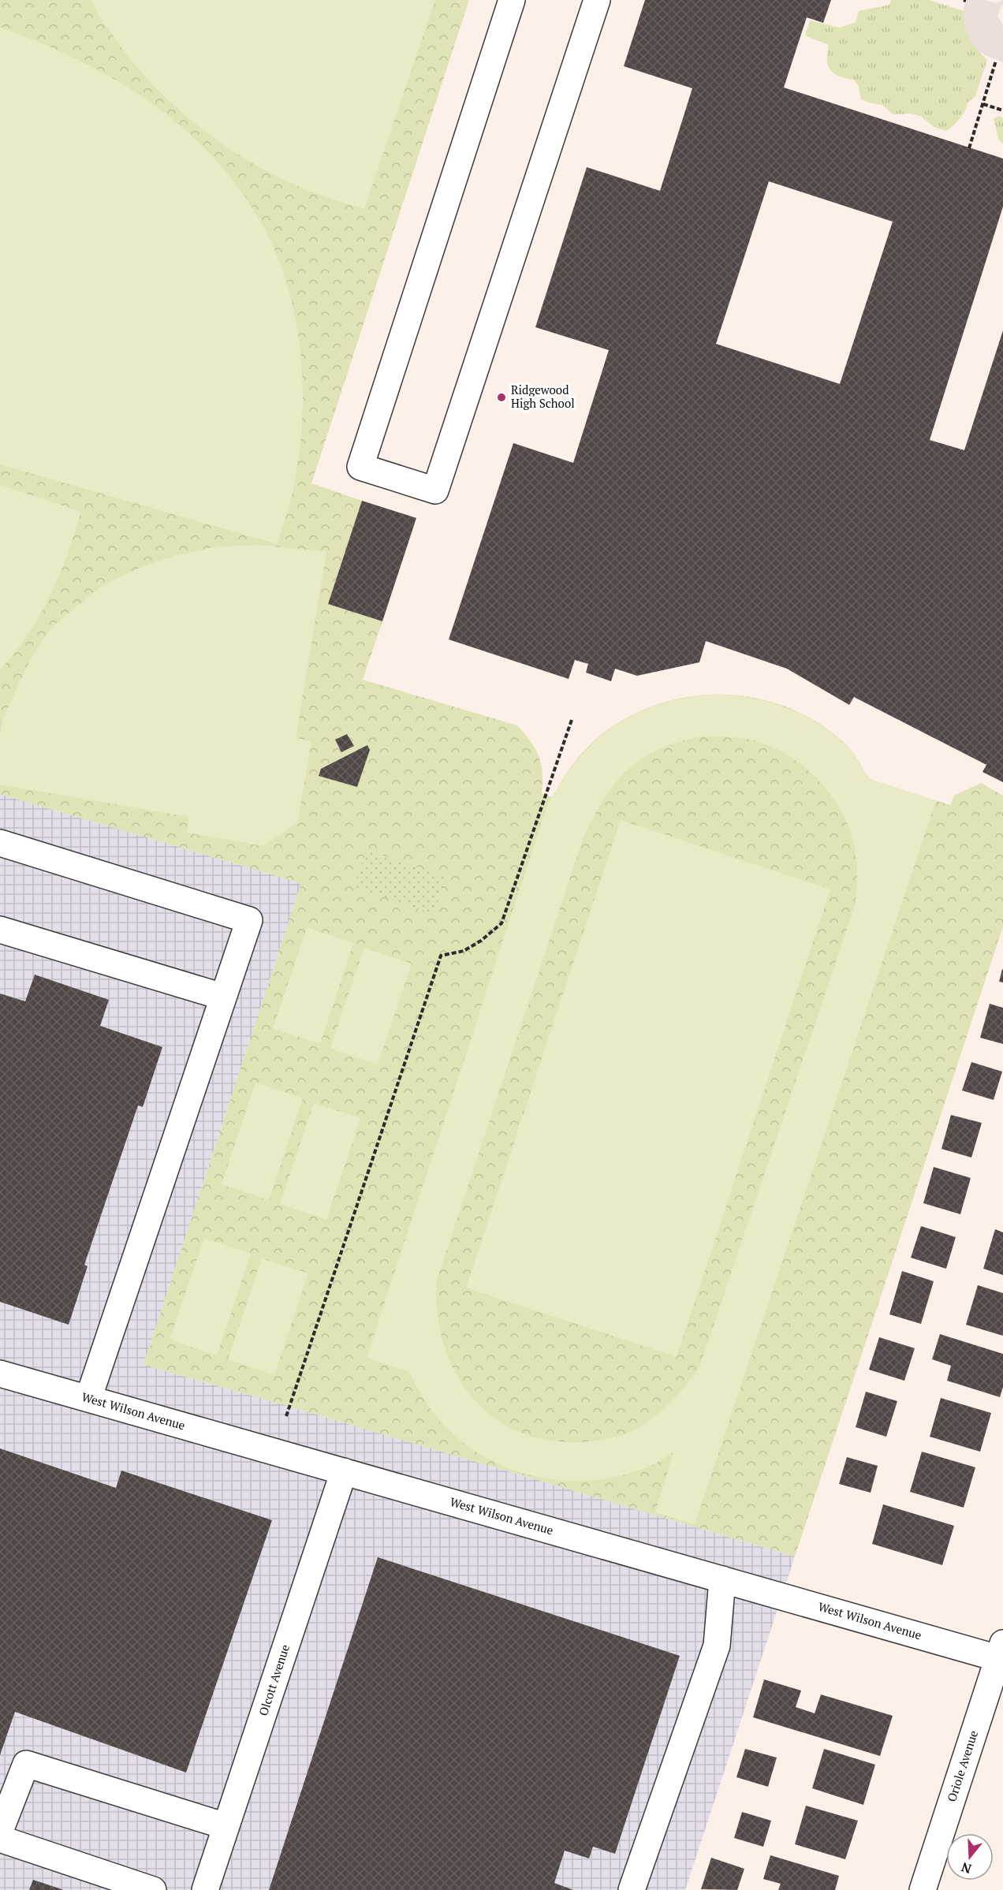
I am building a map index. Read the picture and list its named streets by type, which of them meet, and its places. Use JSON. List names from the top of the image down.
{
  "streets": {
    "street": ["West Wilson Avenue", "Olcott Avenue", "Oriole Avenue"]
  },
  "crossings": [
    ["West Wilson Avenue", "Olcott Avenue"],
    ["West Wilson Avenue", "Oriole Avenue"]
  ],
  "places": ["Ridgewood High School"],
  "north": "bottom"
}
